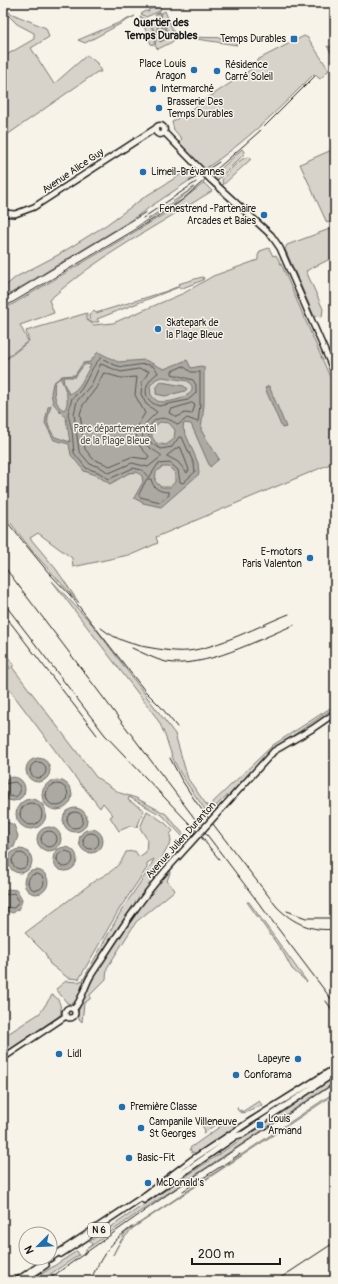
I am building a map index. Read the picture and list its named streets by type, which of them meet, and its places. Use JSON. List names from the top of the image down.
{
  "streets": {
    "main road": ["Avenue Alice Guy", "Avenue Julien Duranton", "N 6"]
  },
  "districts": ["Quartier des Temps Durables"],
  "parks": ["Parc départemental de la Plage Bleue"],
  "places": {
    "transit": ["Temps Durables", "Louis Armand"],
    "other": [
      "Place Louis Aragon",
      "Résidence Carré Soleil",
      "Intermarché",
      "Brasserie Des Temps Durables",
      "Limeil-Brévannes",
      "Fenestrend -Partenaire Arcades et Baies",
      "Skatepark de la Plage Bleue",
      "E-motors Paris Valenton",
      "Lidl",
      "Lapeyre",
      "Conforama",
      "Première Classe",
      "Campanile Villeneuve St Georges",
      "Basic-Fit",
      "McDonald's"
    ]
  },
  "scale_bar": "200 m",
  "north": "bottom left"
}
